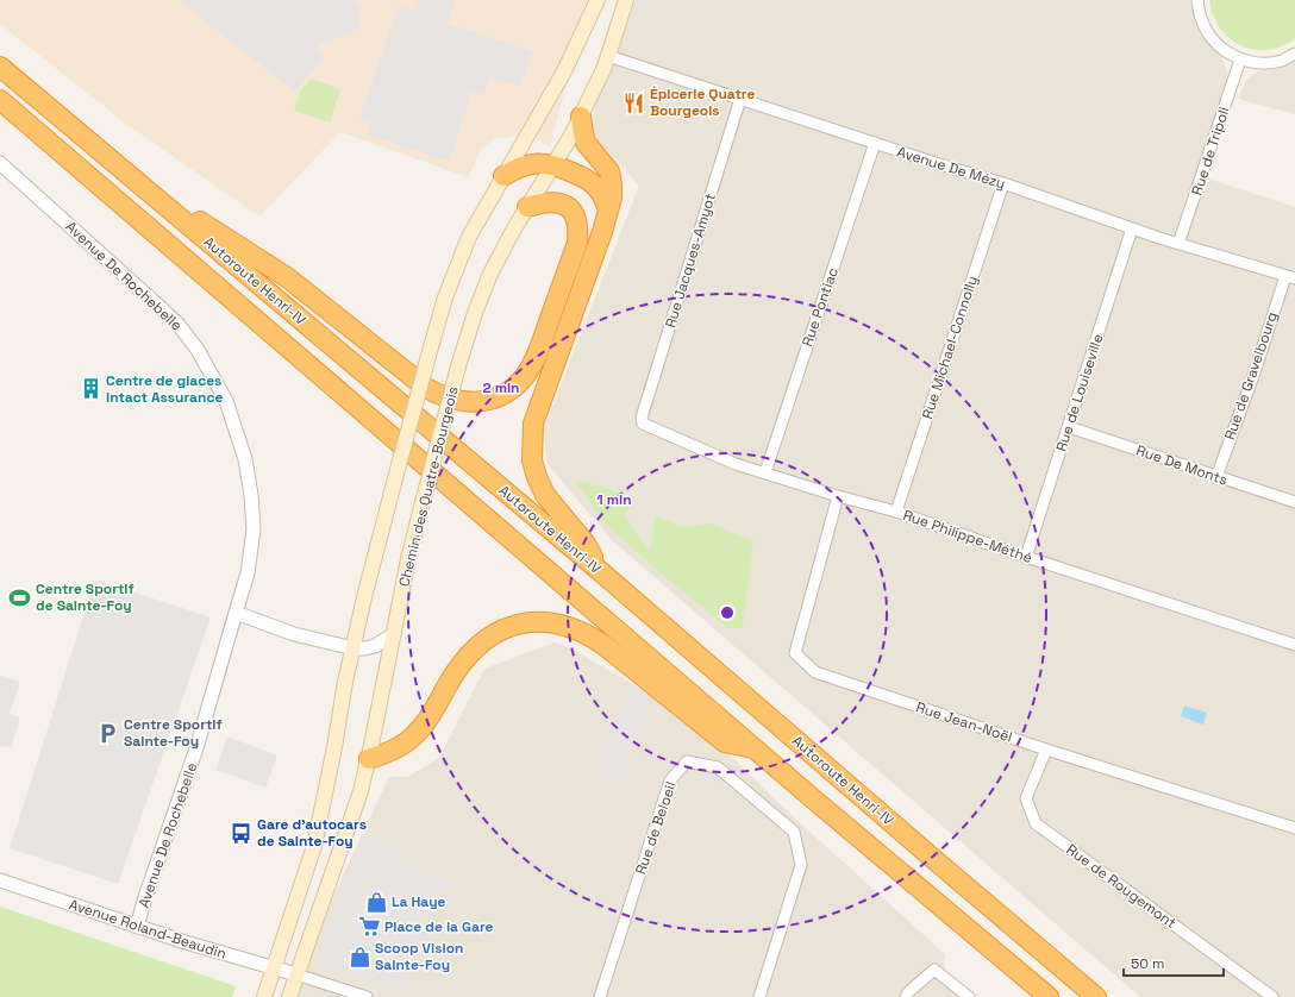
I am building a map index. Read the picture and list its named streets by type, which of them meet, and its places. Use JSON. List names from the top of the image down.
{
  "streets": {
    "highway": ["Autoroute Henri-IV"],
    "main road": ["Chemin des Quatre-Bourgeois"],
    "street": [
      "Rue de Tripoli",
      "Avenue De Mézy",
      "Rue Jacques-Amyot",
      "Avenue De Rochebelle",
      "Rue Pontiac",
      "Rue Michael-Connolly",
      "Rue de Gravelbourg",
      "Rue de Louiseville",
      "Rue De Monts",
      "Rue Philippe-Méthé",
      "Rue Jean-Noël",
      "Rue de Beloeil",
      "Rue de Rougemont",
      "Avenue Roland-Beaudin"
    ]
  },
  "crossings": [
    ["Rue de Tripoli", "Avenue De Mézy"],
    ["Avenue De Mézy", "Rue Jacques-Amyot"],
    ["Avenue De Mézy", "Rue Pontiac"],
    ["Avenue De Mézy", "Rue Michael-Connolly"],
    ["Avenue De Mézy", "Rue de Gravelbourg"],
    ["Avenue De Mézy", "Rue de Louiseville"],
    ["Avenue De Mézy", "Chemin des Quatre-Bourgeois"],
    ["Rue Jacques-Amyot", "Rue Philippe-Méthé"],
    ["Avenue De Rochebelle", "Avenue Roland-Beaudin"],
    ["Rue Pontiac", "Rue Philippe-Méthé"],
    ["Rue Michael-Connolly", "Rue Philippe-Méthé"],
    ["Rue de Gravelbourg", "Rue De Monts"],
    ["Rue de Louiseville", "Rue De Monts"],
    ["Rue de Louiseville", "Rue Philippe-Méthé"],
    ["Chemin des Quatre-Bourgeois", "Avenue Roland-Beaudin"],
    ["Rue Philippe-Méthé", "Rue Jean-Noël"],
    ["Rue Jean-Noël", "Rue de Rougemont"]
  ],
  "places": {
    "restaurant": ["Épicerie Quatre Bourgeois"],
    "building": ["Centre de glaces Intact Assurance"],
    "sports": ["Centre Sportif de Sainte-Foy"],
    "parking": ["Centre Sportif Sainte-Foy"],
    "bus stop": ["Gare d'autocars de Sainte-Foy"],
    "shop": ["La Haye", "Scoop Vision Sainte-Foy"],
    "supermarket": ["Place de la Gare"]
  },
  "scale_bar": "50 m",
  "rings": ["2 min", "1 min"]
}
